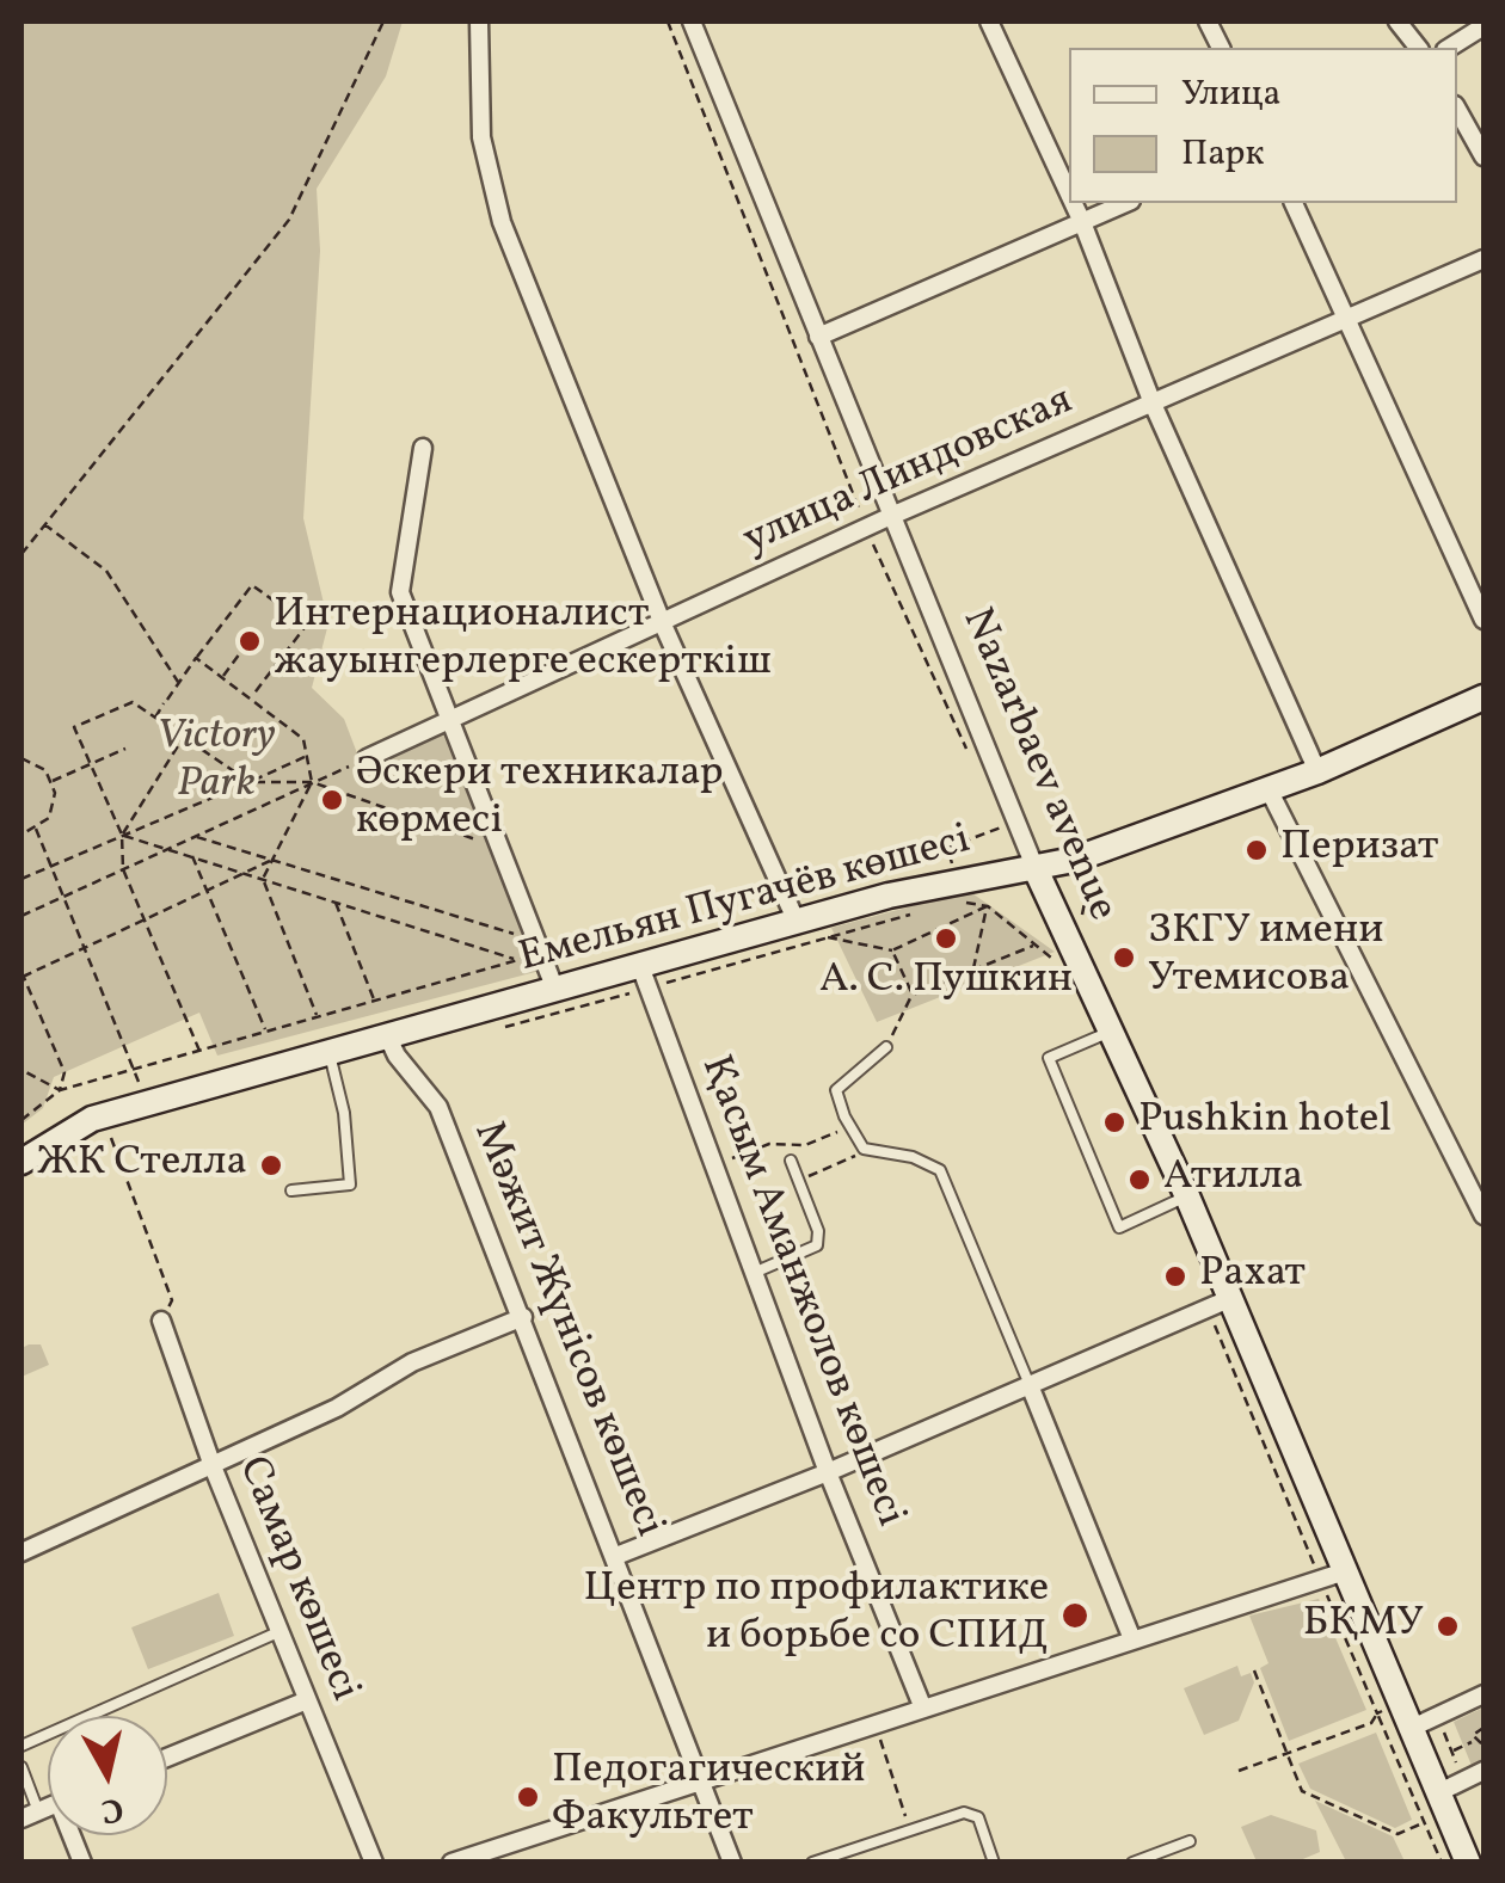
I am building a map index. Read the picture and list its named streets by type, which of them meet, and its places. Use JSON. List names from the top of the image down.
{
  "streets": {
    "main road": ["Nazarbaev avenue", "Емельян Пугачёв көшесі"],
    "street": [
      "улица Линдовская",
      "Қасым Аманжолов көшесі",
      "Мәжит Жүнісов көшесі",
      "Самар көшесі"
    ]
  },
  "crossings": [
    ["улица Линдовская", "Nazarbaev avenue"],
    ["Nazarbaev avenue", "Емельян Пугачёв көшесі"],
    ["Емельян Пугачёв көшесі", "Қасым Аманжолов көшесі"],
    ["Емельян Пугачёв көшесі", "Мәжит Жүнісов көшесі"]
  ],
  "parks": ["Victory Park"],
  "places": [
    "Интернационалист жауынгерлерге ескерткіш",
    "Әскери техникалар көрмесі",
    "Перизат",
    "А. С. Пушкин",
    "ЗКГУ имени Утемисова",
    "Pushkin hotel",
    "ЖК Стелла",
    "Атилла",
    "Рахат",
    "Центр по профилактике и борьбе со СПИД",
    "БҚМУ",
    "Педогагический Факультет"
  ],
  "legend": ["Улица", "Парк"],
  "north": "bottom"
}
